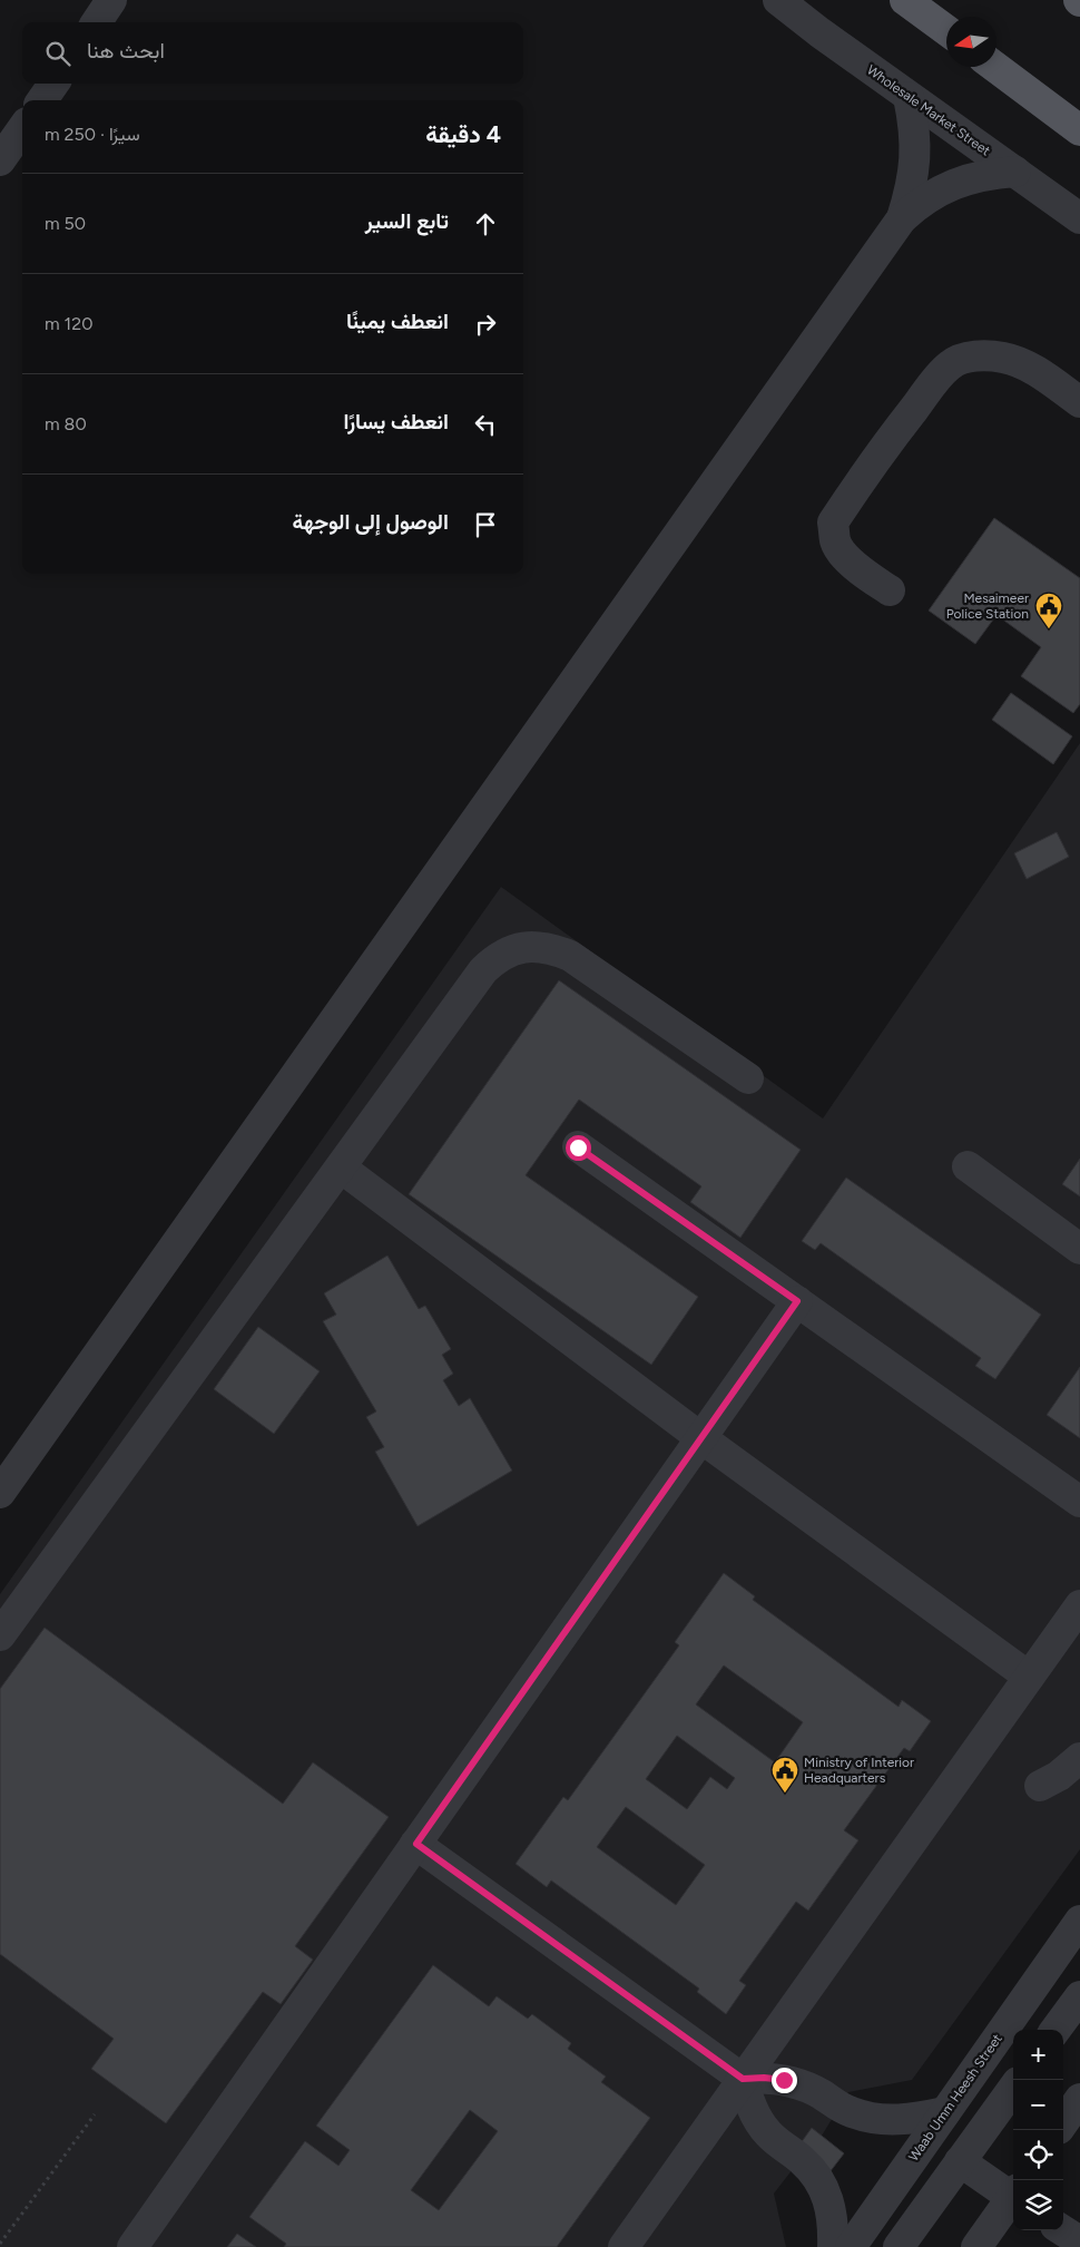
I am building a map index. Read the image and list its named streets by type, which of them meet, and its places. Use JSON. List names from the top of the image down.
{
  "streets": {
    "street": ["Wholesale Market Street", "Waab Umm Heesh Street"]
  },
  "places": {
    "public building": ["Mesaimeer Police Station", "Ministry of Interior Headquarters"]
  },
  "north": "left",
  "page": {
    "search": "ابحث هنا",
    "heading": ["4 دقيقة", "سيرًا · 250 m"],
    "list": [
      ["تابع السير", "50 m"],
      ["انعطف يمينًا", "120 m"],
      ["انعطف يسارًا", "80 m"],
      "الوصول إلى الوجهة"
    ],
    "map_buttons": ["+", "−"]
  }
}
